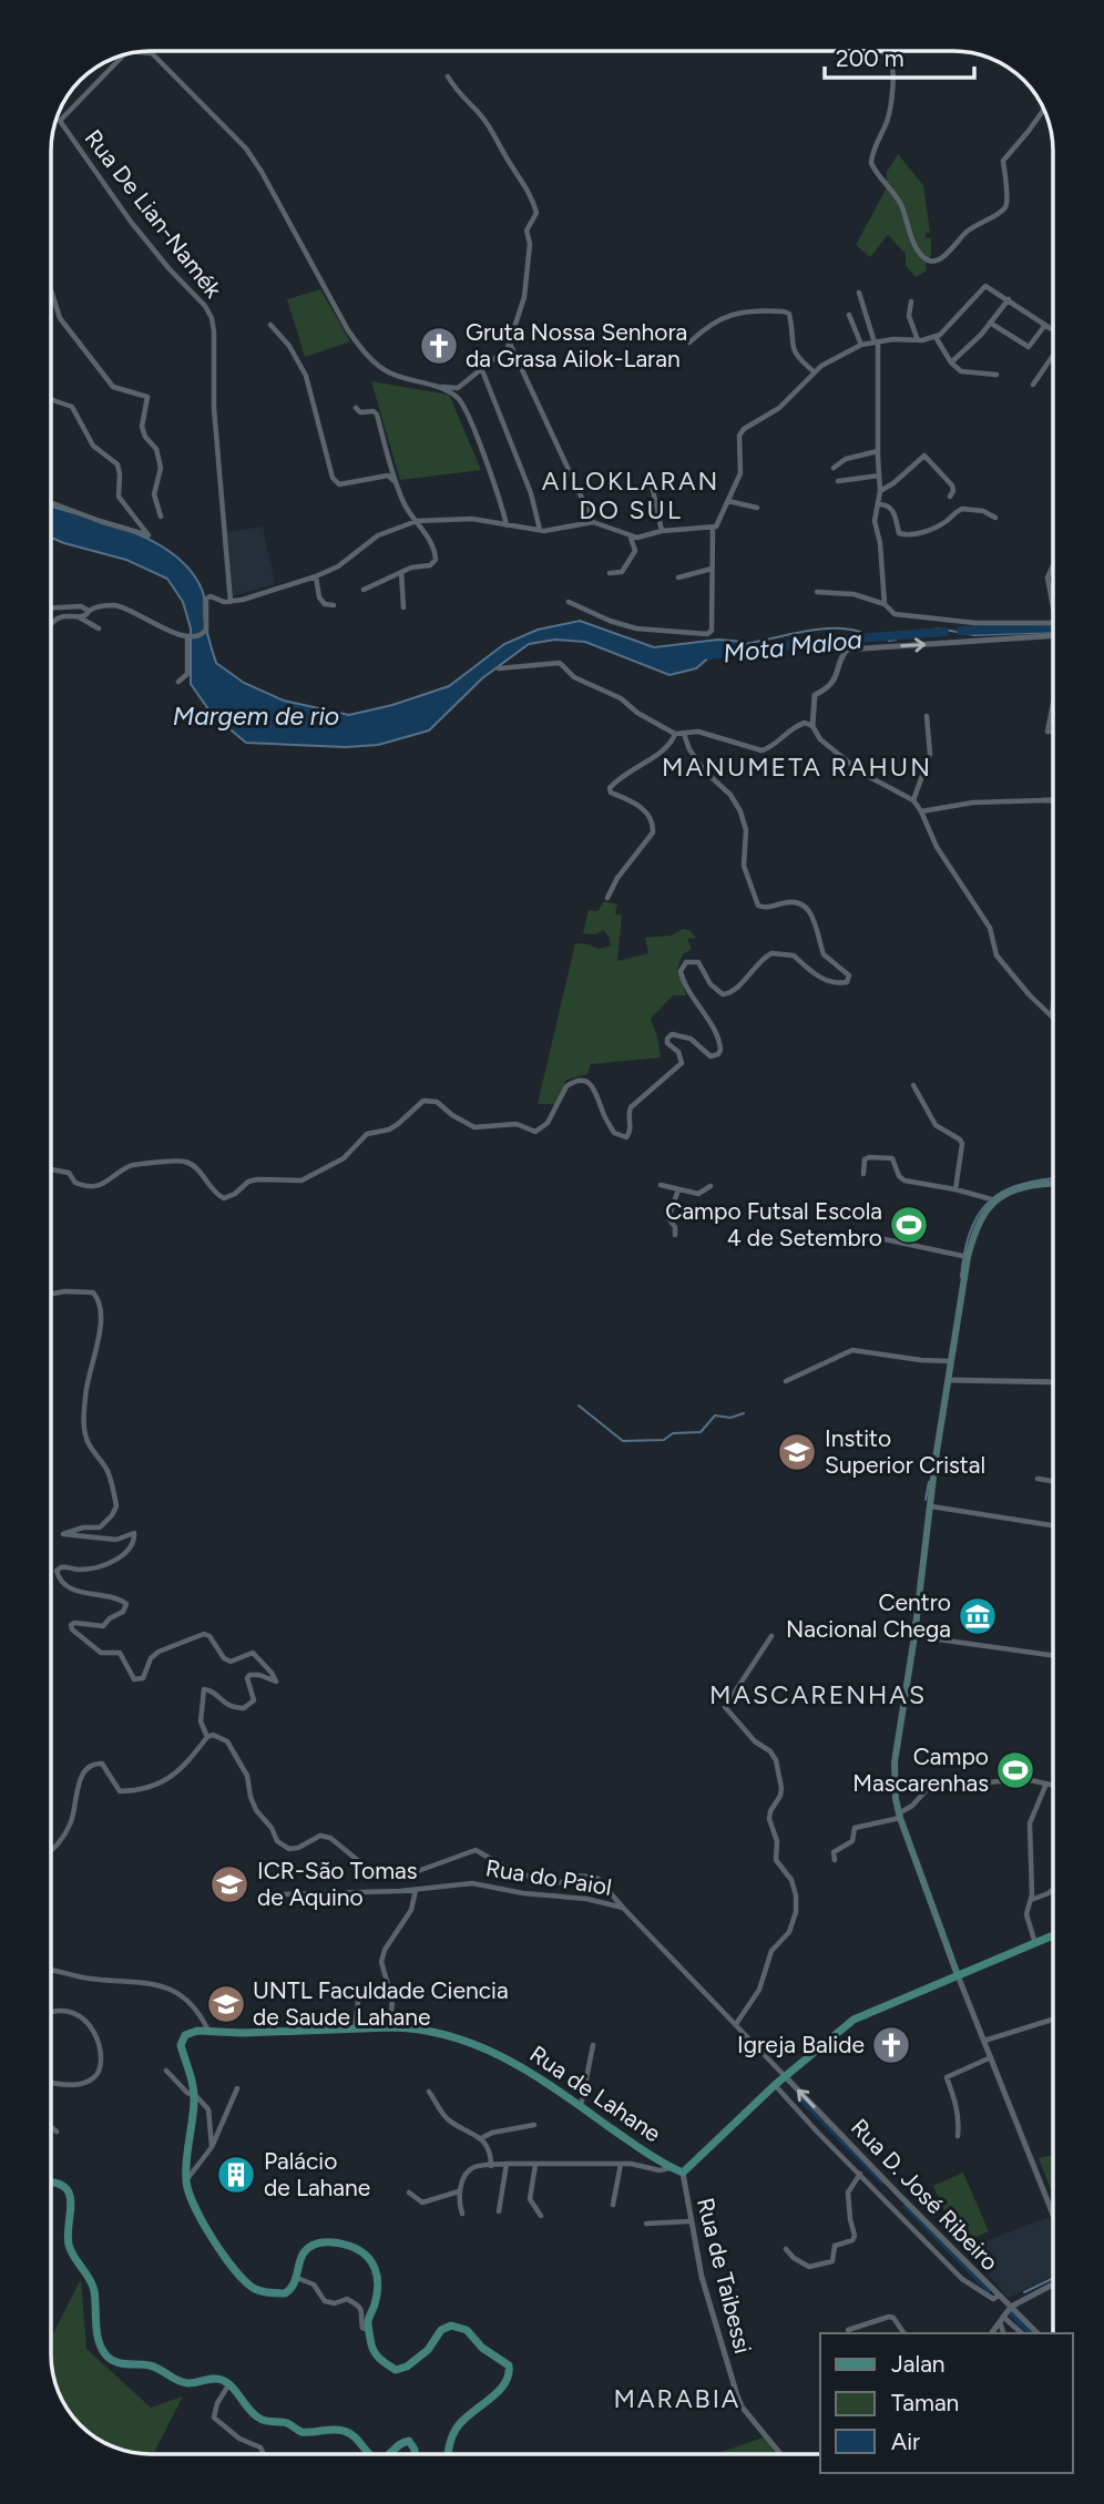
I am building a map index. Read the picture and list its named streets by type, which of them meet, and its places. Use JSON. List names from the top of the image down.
{
  "streets": {
    "main road": ["Rua de Lahane"],
    "street": [
      "Rua De Lian-Namék",
      "Rua do Paiol",
      "Rua D. José Ribeiro",
      "Rua de Taibessi"
    ]
  },
  "crossings": [
    ["Rua do Paiol", "Rua D. José Ribeiro"],
    ["Rua de Lahane", "Rua de Taibessi"]
  ],
  "districts": [
    "AILOKLARAN DO SUL",
    "MANUMETA RAHUN",
    "MASCARENHAS",
    "MARABIA"
  ],
  "water": ["Mota Maloa", "Margem de rio"],
  "places": {
    "church": ["Gruta Nossa Senhora da Grasa Ailok-Laran", "Igreja Balide"],
    "sports": ["Campo Futsal Escola 4 de Setembro", "Campo Mascarenhas"],
    "school or university": ["Instito Superior Cristal", "ICR-São Tomas de Aquino", "UNTL Faculdade Ciencia de Saude Lahane"],
    "museum": ["Centro Nacional Chega"],
    "building": ["Palácio de Lahane"]
  },
  "legend": ["Jalan", "Taman", "Air"],
  "scale_bar": "200 m"
}
